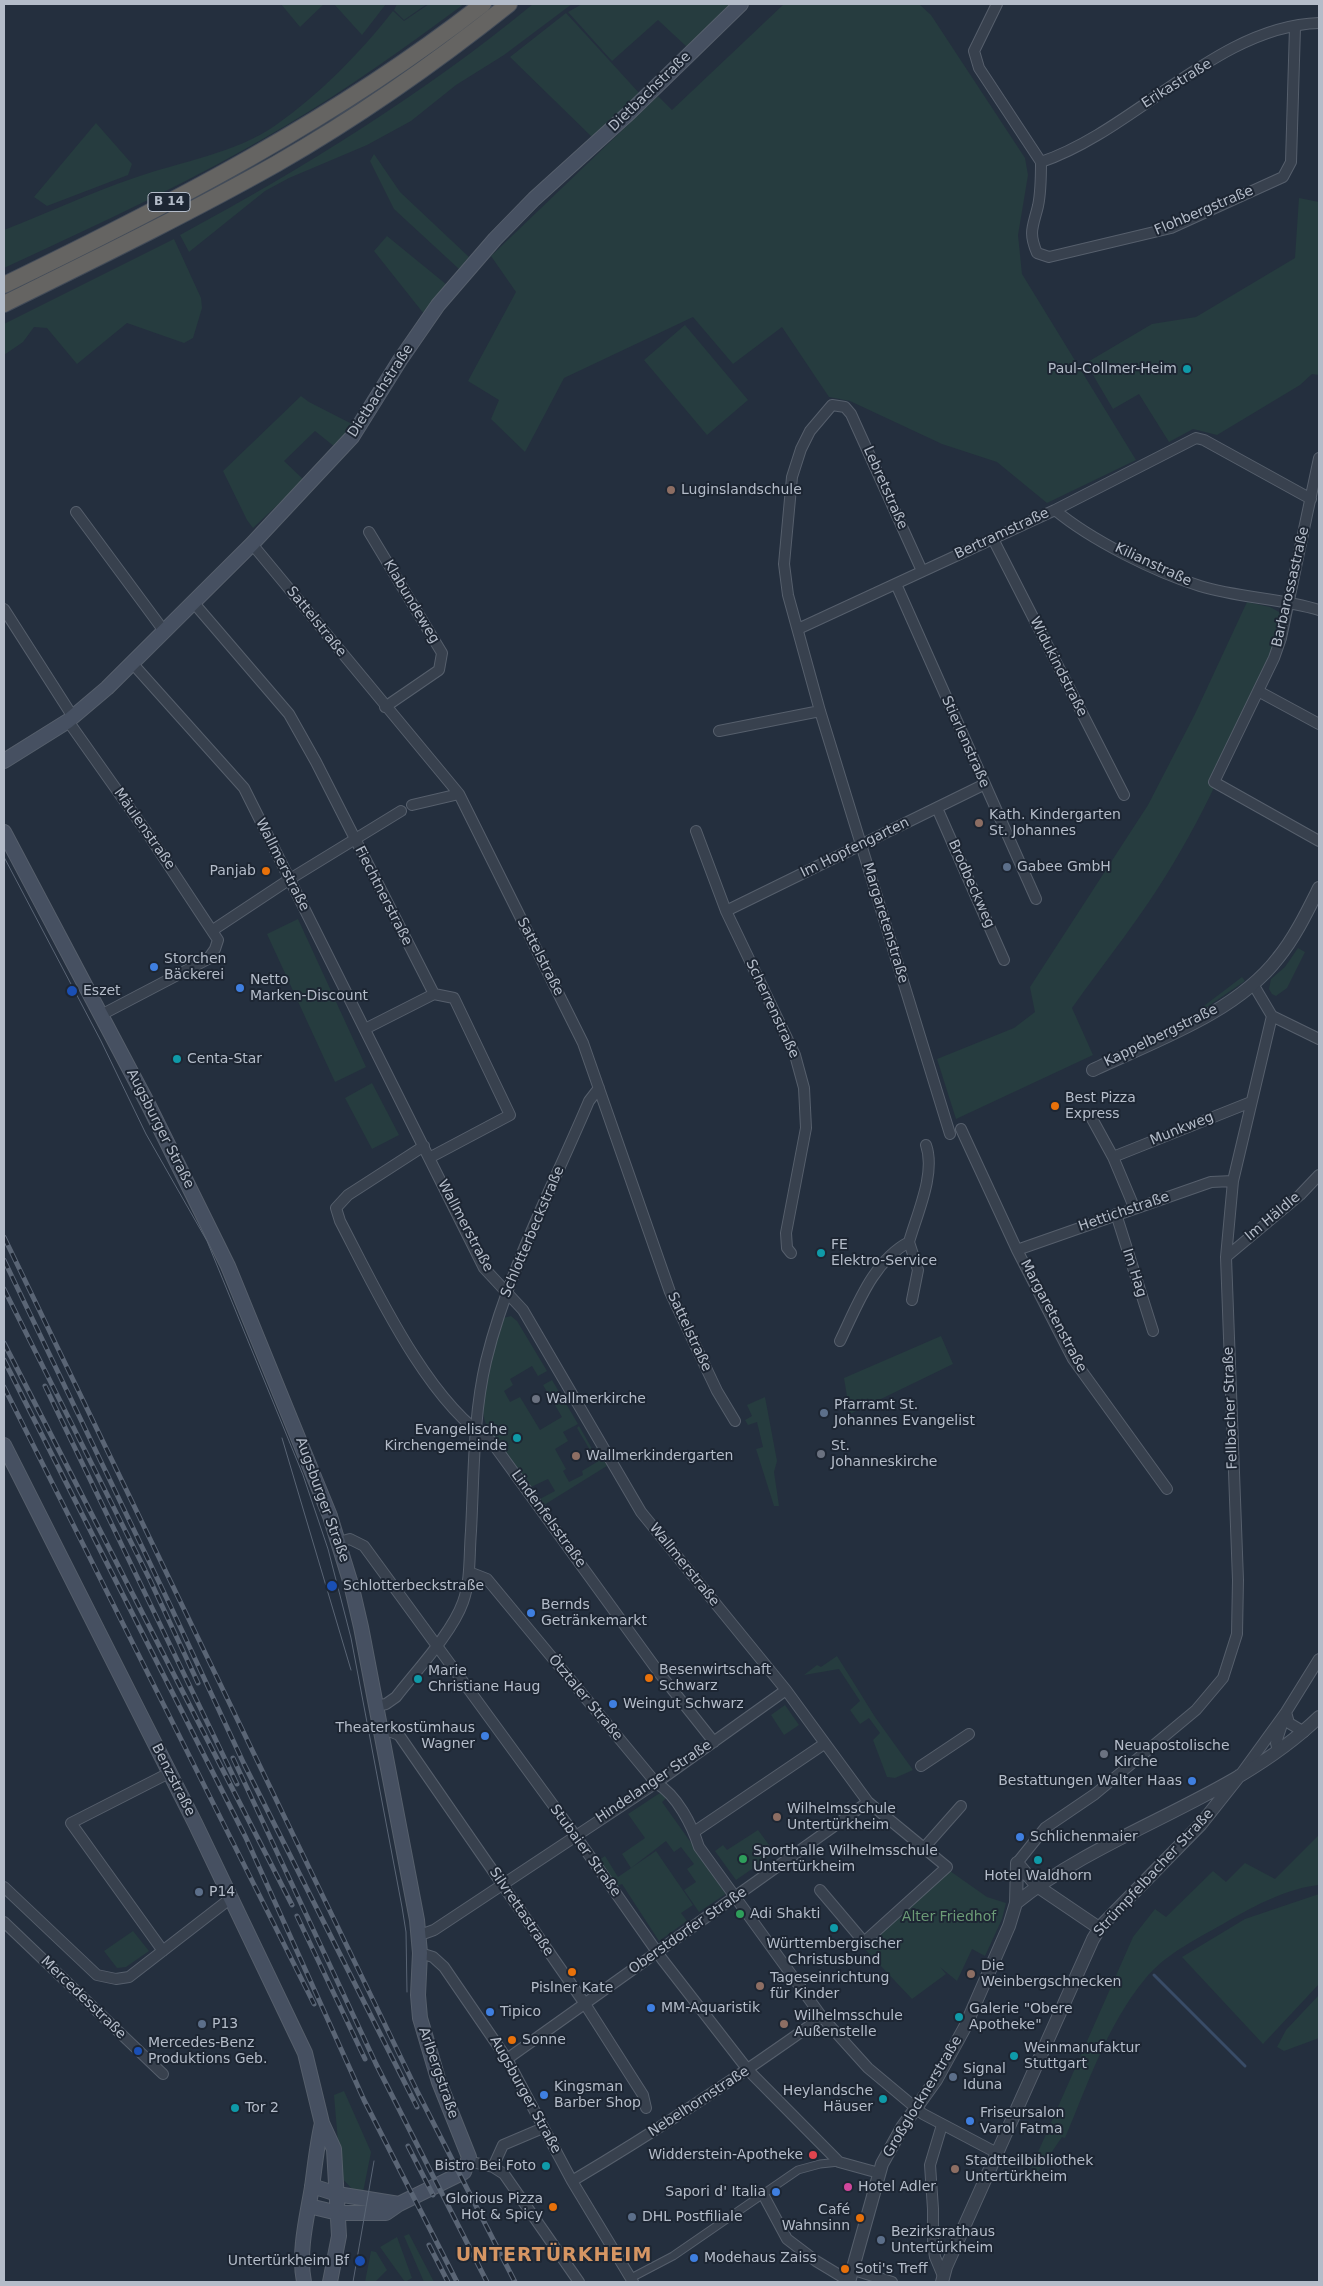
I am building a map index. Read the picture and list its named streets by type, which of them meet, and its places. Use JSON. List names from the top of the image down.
{
  "streets": {
    "highway": ["B 14"],
    "main road": [
      "Dietbachstraße",
      "Augsburger Straße",
      "Benzstraße",
      "Arlbergstraße"
    ],
    "street": [
      "Erikastraße",
      "Flohbergstraße",
      "Lebretstraße",
      "Bertramstraße",
      "Kilianstraße",
      "Barbarossastraße",
      "Klabundeweg",
      "Sattelstraße",
      "Widukindstraße",
      "Stierlenstraße",
      "Mäulenstraße",
      "Im Hopfengarten",
      "Wallmerstraße",
      "Brodbeckweg",
      "Fiechtnerstraße",
      "Margaretenstraße",
      "Scherrenstraße",
      "Kappelbergstraße",
      "Munkweg",
      "Hettichstraße",
      "Im Häldle",
      "Schlotterbeckstraße",
      "Im Hag",
      "Fellbacher Straße",
      "Lindenfelsstraße",
      "Ötztaler Straße",
      "Hindelanger Straße",
      "Stubaier Straße",
      "Strümpfelbacher Straße",
      "Silvrettastraße",
      "Oberstdorfer Straße",
      "Mercedesstraße",
      "Großglocknerstraße",
      "Nebelhornstraße"
    ]
  },
  "crossings": [
    ["Erikastraße", "Flohbergstraße"],
    ["Dietbachstraße", "Sattelstraße"],
    ["Dietbachstraße", "Mäulenstraße"],
    ["Dietbachstraße", "Wallmerstraße"],
    ["Dietbachstraße", "Fiechtnerstraße"],
    ["Lebretstraße", "Bertramstraße"],
    ["Lebretstraße", "Margaretenstraße"],
    ["Bertramstraße", "Kilianstraße"],
    ["Bertramstraße", "Barbarossastraße"],
    ["Bertramstraße", "Widukindstraße"],
    ["Bertramstraße", "Stierlenstraße"],
    ["Bertramstraße", "Margaretenstraße"],
    ["Kilianstraße", "Barbarossastraße"],
    ["Klabundeweg", "Sattelstraße"],
    ["Sattelstraße", "Schlotterbeckstraße"],
    ["Stierlenstraße", "Im Hopfengarten"],
    ["Mäulenstraße", "Augsburger Straße"],
    ["Im Hopfengarten", "Brodbeckweg"],
    ["Im Hopfengarten", "Margaretenstraße"],
    ["Im Hopfengarten", "Scherrenstraße"],
    ["Wallmerstraße", "Schlotterbeckstraße"],
    ["Wallmerstraße", "Lindenfelsstraße"],
    ["Wallmerstraße", "Hindelanger Straße"],
    ["Wallmerstraße", "Oberstdorfer Straße"],
    ["Margaretenstraße", "Hettichstraße"],
    ["Augsburger Straße", "Schlotterbeckstraße"],
    ["Augsburger Straße", "Hindelanger Straße"],
    ["Augsburger Straße", "Stubaier Straße"],
    ["Augsburger Straße", "Silvrettastraße"],
    ["Augsburger Straße", "Oberstdorfer Straße"],
    ["Augsburger Straße", "Arlbergstraße"],
    ["Augsburger Straße", "Nebelhornstraße"],
    ["Munkweg", "Fellbacher Straße"],
    ["Hettichstraße", "Im Hag"],
    ["Hettichstraße", "Fellbacher Straße"],
    ["Im Häldle", "Fellbacher Straße"],
    ["Schlotterbeckstraße", "Lindenfelsstraße"],
    ["Schlotterbeckstraße", "Ötztaler Straße"],
    ["Schlotterbeckstraße", "Stubaier Straße"],
    ["Lindenfelsstraße", "Hindelanger Straße"],
    ["Ötztaler Straße", "Hindelanger Straße"],
    ["Ötztaler Straße", "Strümpfelbacher Straße"],
    ["Ötztaler Straße", "Oberstdorfer Straße"],
    ["Ötztaler Straße", "Großglocknerstraße"],
    ["Ötztaler Straße", "Nebelhornstraße"],
    ["Hindelanger Straße", "Stubaier Straße"],
    ["Hindelanger Straße", "Silvrettastraße"],
    ["Stubaier Straße", "Oberstdorfer Straße"],
    ["Stubaier Straße", "Nebelhornstraße"],
    ["Silvrettastraße", "Oberstdorfer Straße"]
  ],
  "districts": ["UNTERTÜRKHEIM"],
  "parks": ["Alter Friedhof"],
  "places": [
    "Paul-Collmer-Heim",
    "Luginslandschule",
    "Kath. Kindergarten St. Johannes",
    "Gabee GmbH",
    "Panjab",
    "Storchen Bäckerei",
    "Netto Marken-Discount",
    "Eszet",
    "Centa-Star",
    "Best Pizza Express",
    "FE Elektro-Service",
    "Wallmerkirche",
    "Pfarramt St. Johannes Evangelist",
    "Evangelische Kirchengemeinde",
    "St. Johanneskirche",
    "Wallmerkindergarten",
    "Schlotterbeckstraße",
    "Bernds Getränkemarkt",
    "Besenwirtschaft Schwarz",
    "Marie Christiane Haug",
    "Weingut Schwarz",
    "Theaterkostümhaus Wagner",
    "Neuapostolische Kirche",
    "Bestattungen Walter Haas",
    "Wilhelmsschule Untertürkheim",
    "Schlichenmaier",
    "Sporthalle Wilhelmsschule Untertürkheim",
    "Hotel Waldhorn",
    "P14",
    "Adi Shakti",
    "Württembergischer Christusbund",
    "Pislner Kate",
    "Die Weinbergschnecken",
    "Tageseinrichtung für Kinder",
    "MM-Aquaristik",
    "Tipico",
    "Galerie \"Obere Apotheke\"",
    "P13",
    "Wilhelmsschule Außenstelle",
    "Sonne",
    "Mercedes-Benz Produktions Geb.",
    "Weinmanufaktur Stuttgart",
    "Signal Iduna",
    "Kingsman Barber Shop",
    "Heylandsche Häuser",
    "Tor 2",
    "Friseursalon Varol Fatma",
    "Widderstein-Apotheke",
    "Bistro Bei Foto",
    "Stadtteilbibliothek Untertürkheim",
    "Hotel Adler",
    "Sapori d' Italia",
    "Glorious Pizza Hot & Spicy",
    "DHL Postfiliale",
    "Café Wahnsinn",
    "Bezirksrathaus Untertürkheim",
    "Modehaus Zaiss",
    "Untertürkheim Bf",
    "Soti's Treff"
  ]
}
